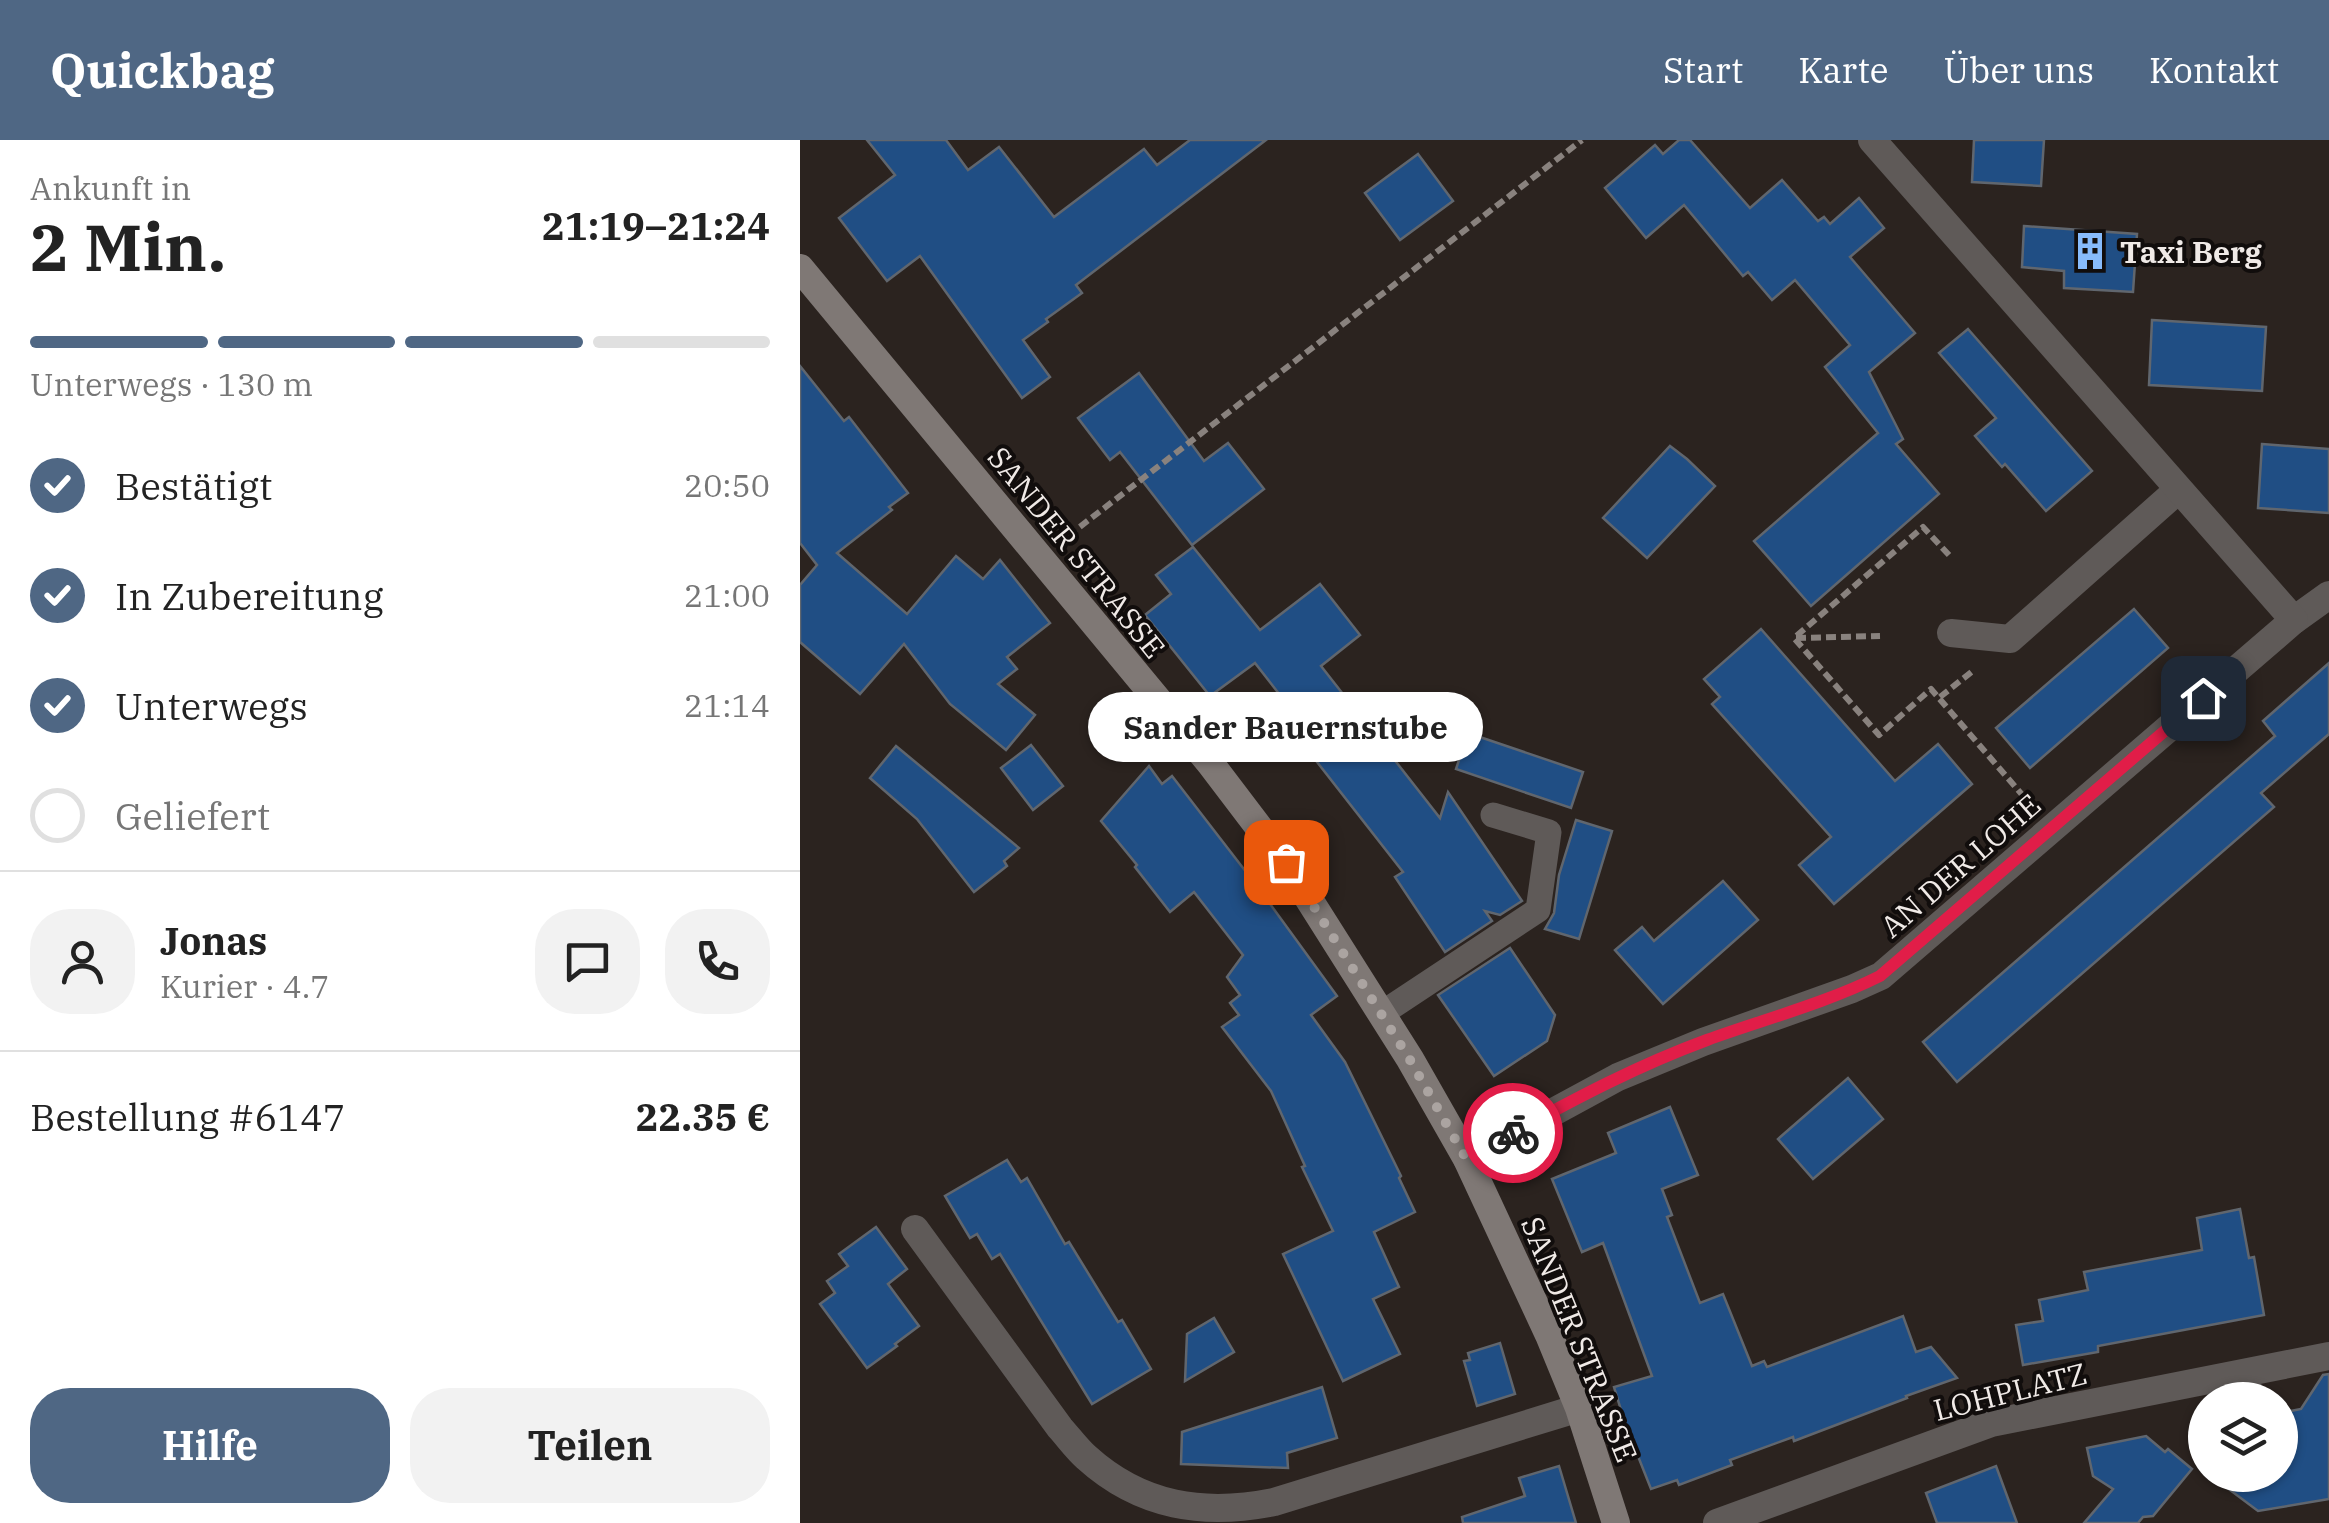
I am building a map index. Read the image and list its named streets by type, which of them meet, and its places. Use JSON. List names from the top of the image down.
{
  "streets": {
    "main road": ["SANDER STRASSE"],
    "street": ["AN DER LOHE", "LOHPLATZ"]
  },
  "crossings": [
    ["SANDER STRASSE", "AN DER LOHE"]
  ],
  "places": {
    "building": ["Taxi Berg"],
    "other": ["Sander Bauernstube"]
  },
  "page": {
    "header": "Quickbag",
    "nav": [
      "Start",
      "Karte",
      "Über uns",
      "Kontakt"
    ],
    "heading": ["2 Min.", "Ankunft in", "21:19–21:24"],
    "panel": [
      "Jonas",
      "Kurier · 4.7",
      "Bestellung #6147",
      "22.35 €"
    ],
    "bar": "Unterwegs · 130 m",
    "list": [
      ["Bestätigt", "20:50"],
      ["In Zubereitung", "21:00"],
      ["Unterwegs", "21:14"],
      "Geliefert"
    ],
    "bubble": "Sander Bauernstube",
    "buttons": ["Hilfe", "Teilen"]
  }
}
